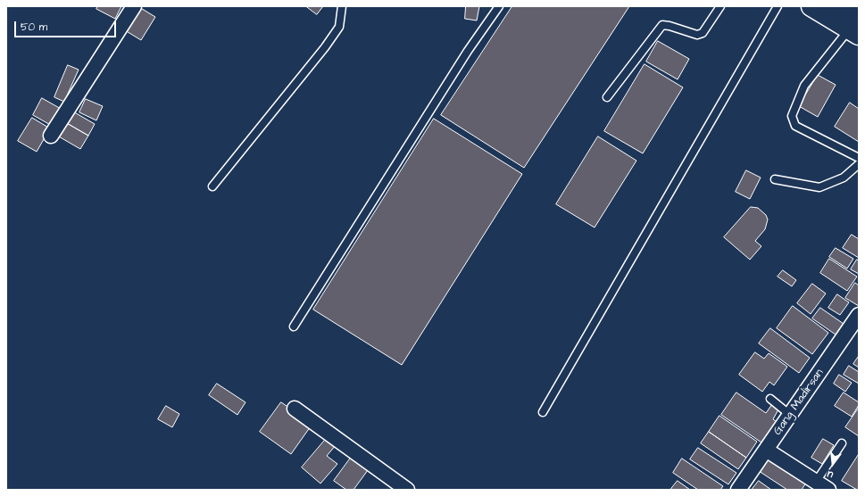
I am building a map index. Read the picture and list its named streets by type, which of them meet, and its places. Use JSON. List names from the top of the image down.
{
  "streets": {
    "street": ["Gang Madirsan"]
  },
  "scale_bar": "50 m",
  "north": "bottom"
}
